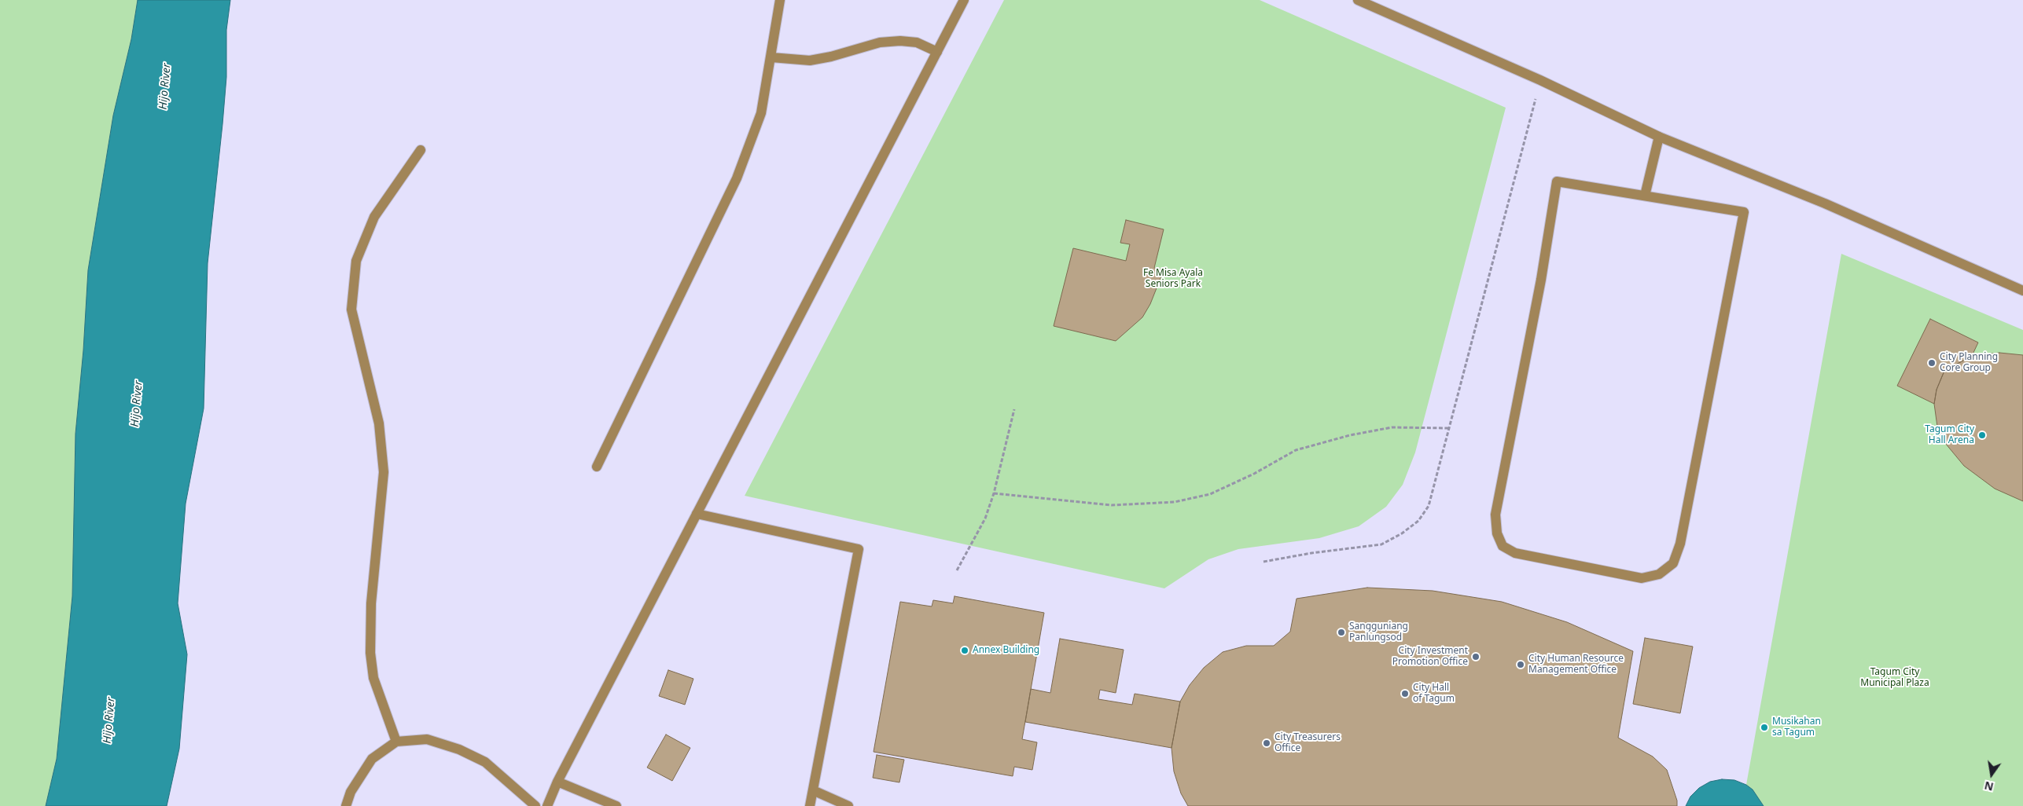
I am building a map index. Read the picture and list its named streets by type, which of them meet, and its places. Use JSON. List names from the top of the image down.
{
  "water": ["Hijo River"],
  "parks": ["Fe Misa Ayala Seniors Park", "Tagum City Municipal Plaza"],
  "places": [
    "City Planning Core Group",
    "Tagum City Hall Arena",
    "Sangguniang Panlungsod",
    "Annex Building",
    "City Investment Promotion Office",
    "City Human Resource Management Office",
    "City Hall of Tagum",
    "Musikahan sa Tagum",
    "City Treasurers Office"
  ],
  "north": "bottom"
}
